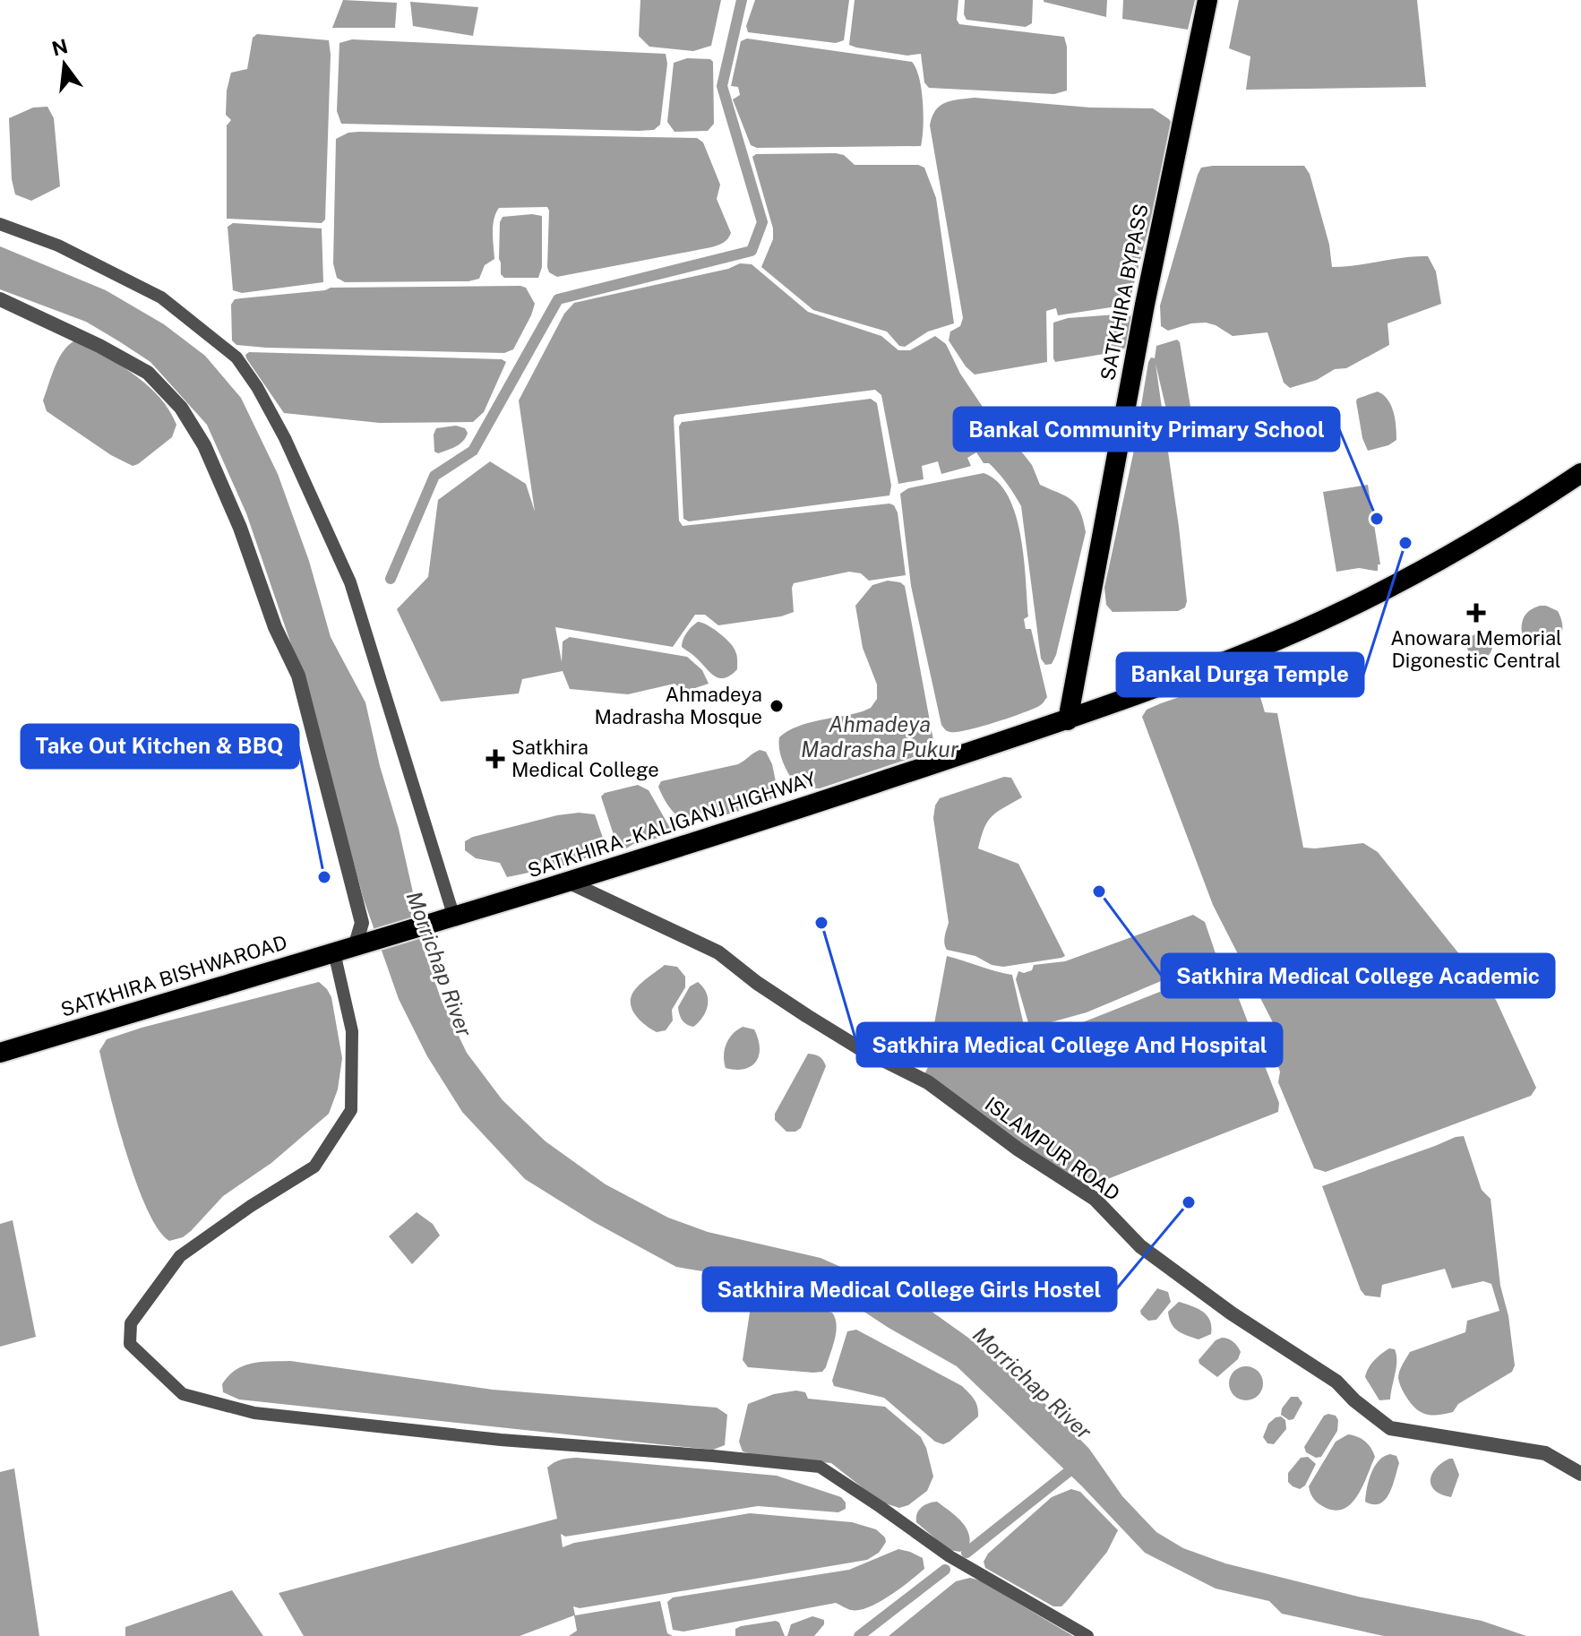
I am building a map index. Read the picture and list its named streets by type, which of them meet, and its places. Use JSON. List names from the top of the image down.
{
  "streets": {
    "highway": ["SATKHIRA BYPASS", "SATKHIRA - KALIGANJ HIGHWAY", "SATKHIRA BISHWAROAD"],
    "street": ["ISLAMPUR ROAD"]
  },
  "crossings": [
    ["SATKHIRA BYPASS", "SATKHIRA - KALIGANJ HIGHWAY"],
    ["SATKHIRA - KALIGANJ HIGHWAY", "SATKHIRA BISHWAROAD"],
    ["SATKHIRA - KALIGANJ HIGHWAY", "ISLAMPUR ROAD"]
  ],
  "water": ["Ahmadeya Madrasha Pukur", "Morrichap River"],
  "places": {
    "other": [
      "Bankal Community Primary School",
      "Bankal Durga Temple",
      "Ahmadeya Madrasha Mosque",
      "Take Out Kitchen & BBQ",
      "Satkhira Medical College Academic",
      "Satkhira Medical College And Hospital",
      "Satkhira Medical College Girls Hostel"
    ],
    "health": ["Anowara Memorial Digonestic Central", "Satkhira Medical College"]
  },
  "north": "top"
}
